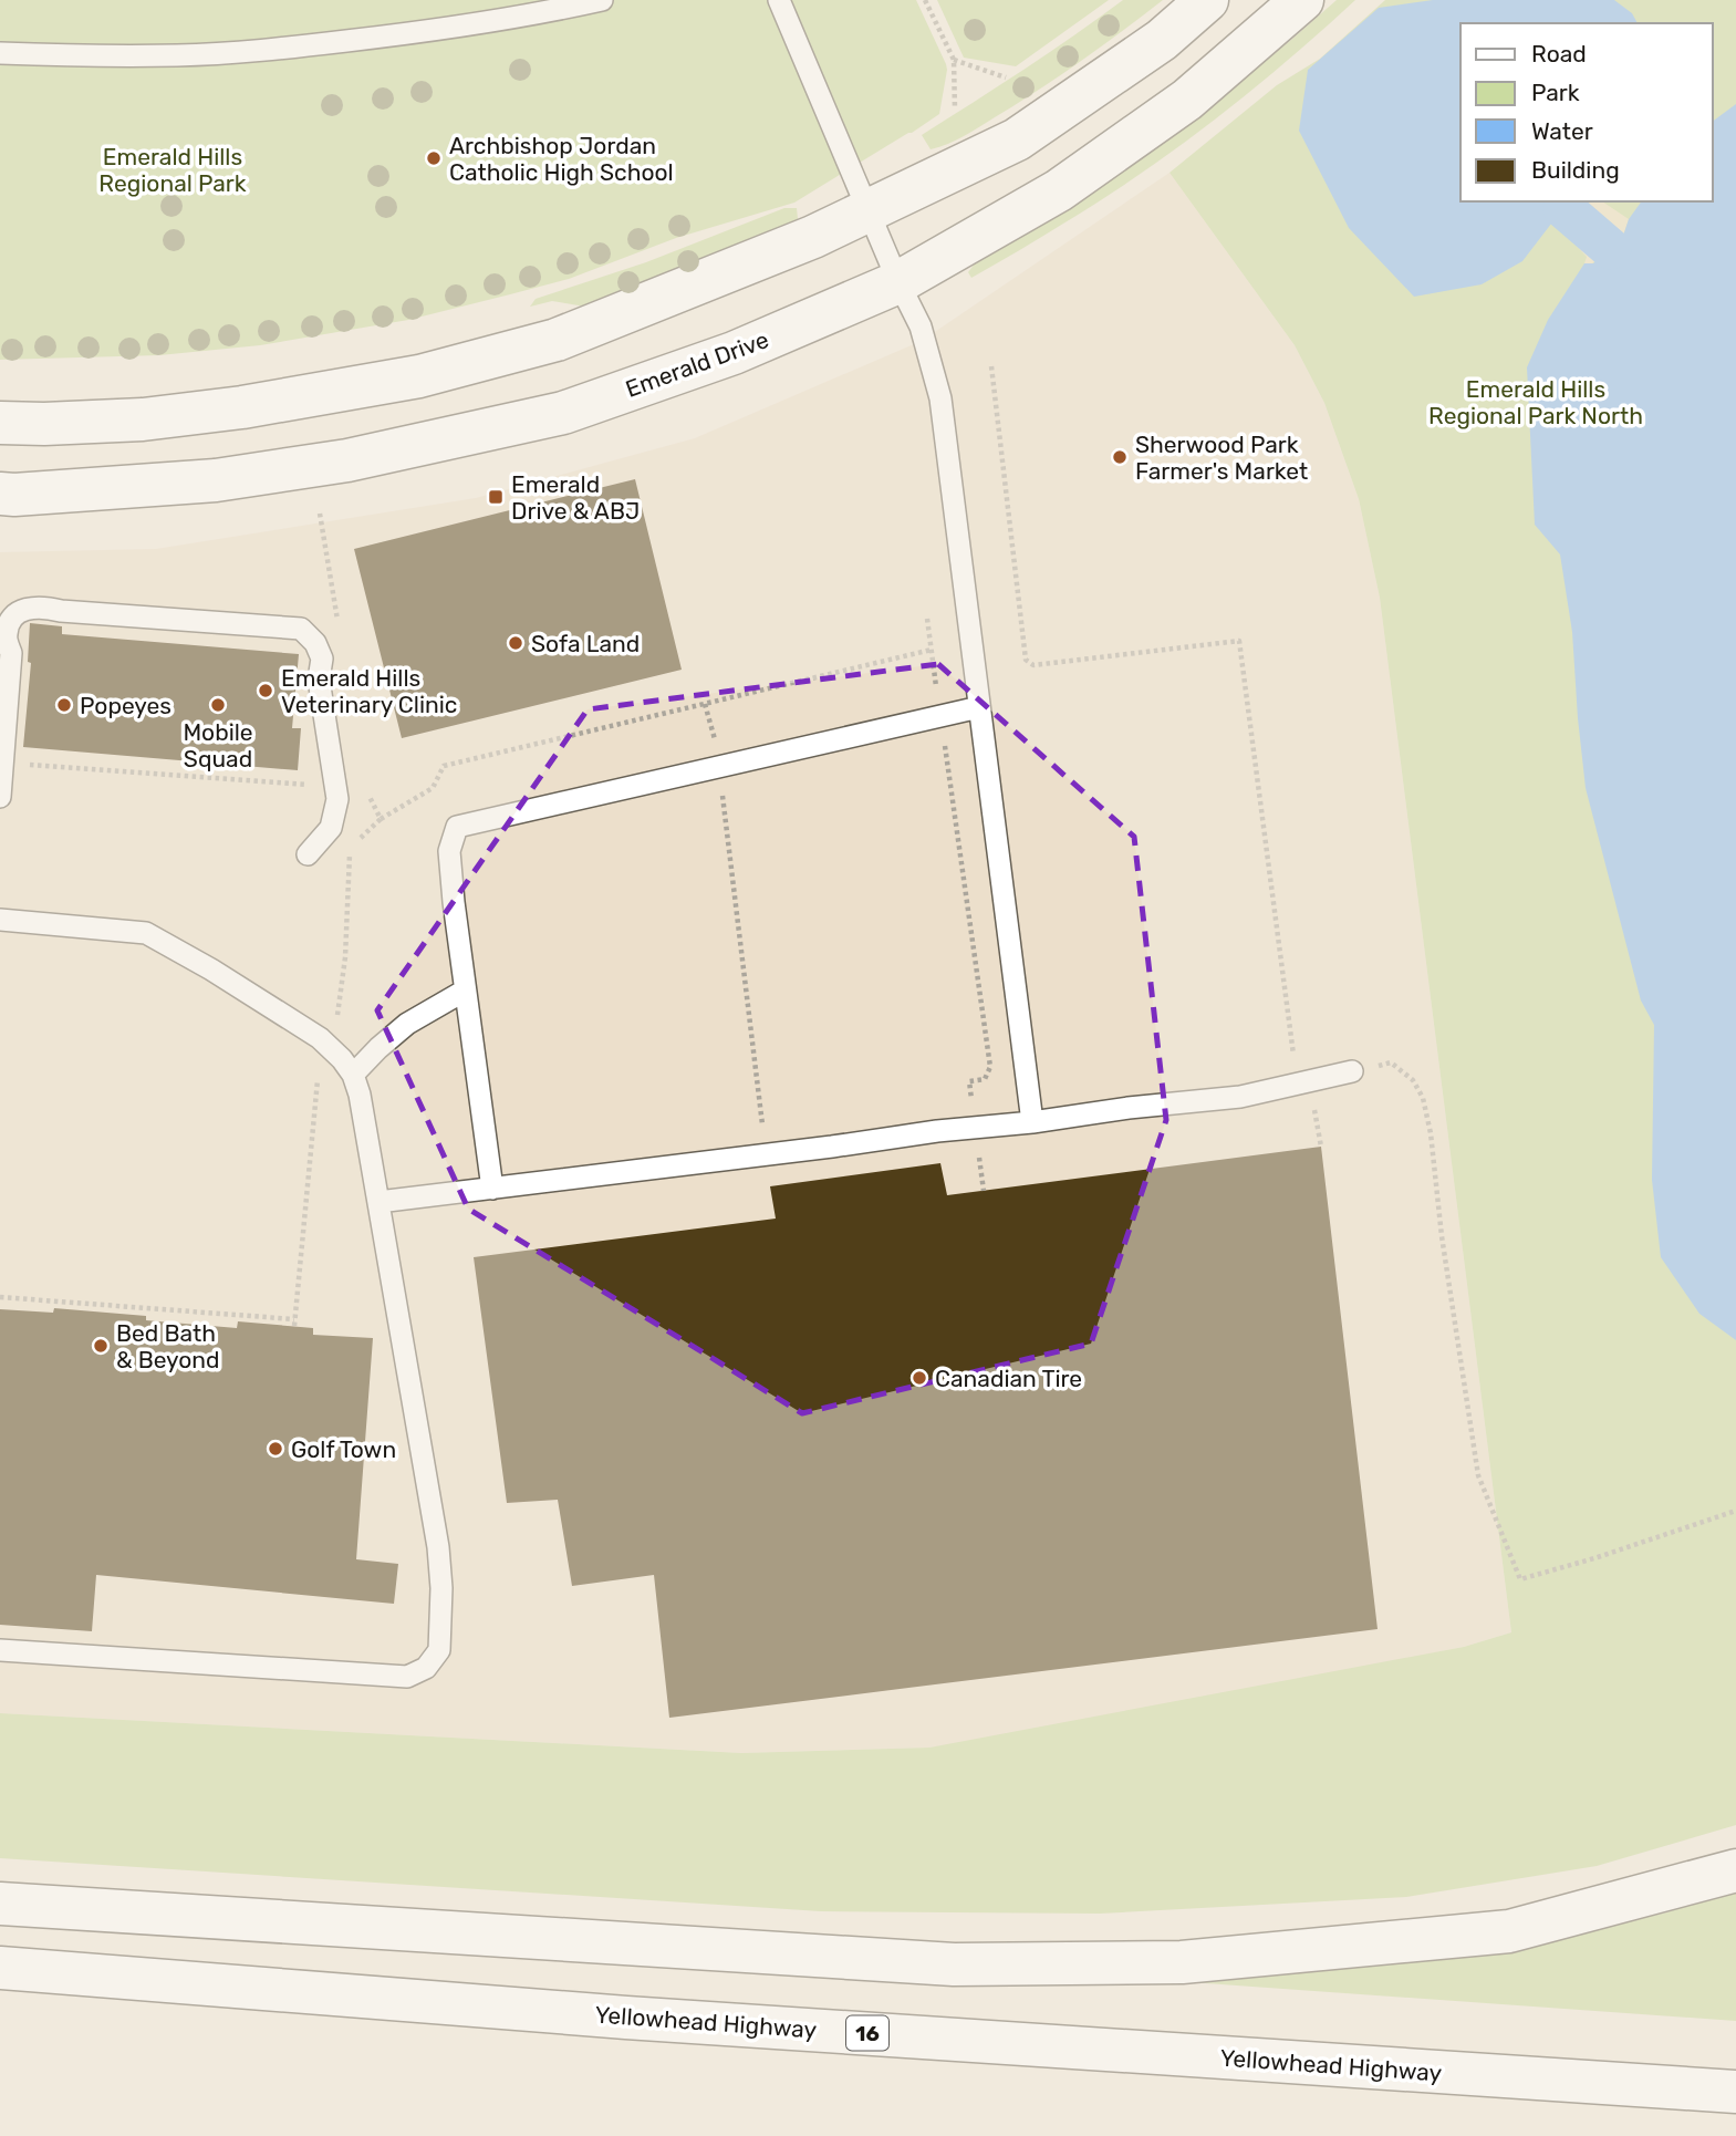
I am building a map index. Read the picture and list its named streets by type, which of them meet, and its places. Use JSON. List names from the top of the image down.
{
  "streets": {
    "main road": ["Emerald Drive", "Yellowhead Highway", "16"]
  },
  "parks": ["Emerald Hills Regional Park", "Emerald Hills Regional Park North"],
  "places": {
    "other": [
      "Archbishop Jordan Catholic High School",
      "Sherwood Park Farmer's Market",
      "Sofa Land",
      "Emerald Hills Veterinary Clinic",
      "Popeyes",
      "Mobile Squad",
      "Bed Bath & Beyond",
      "Canadian Tire",
      "Golf Town"
    ],
    "transit": ["Emerald Drive & ABJ"]
  },
  "legend": [
    "Road",
    "Park",
    "Water",
    "Building"
  ]
}
